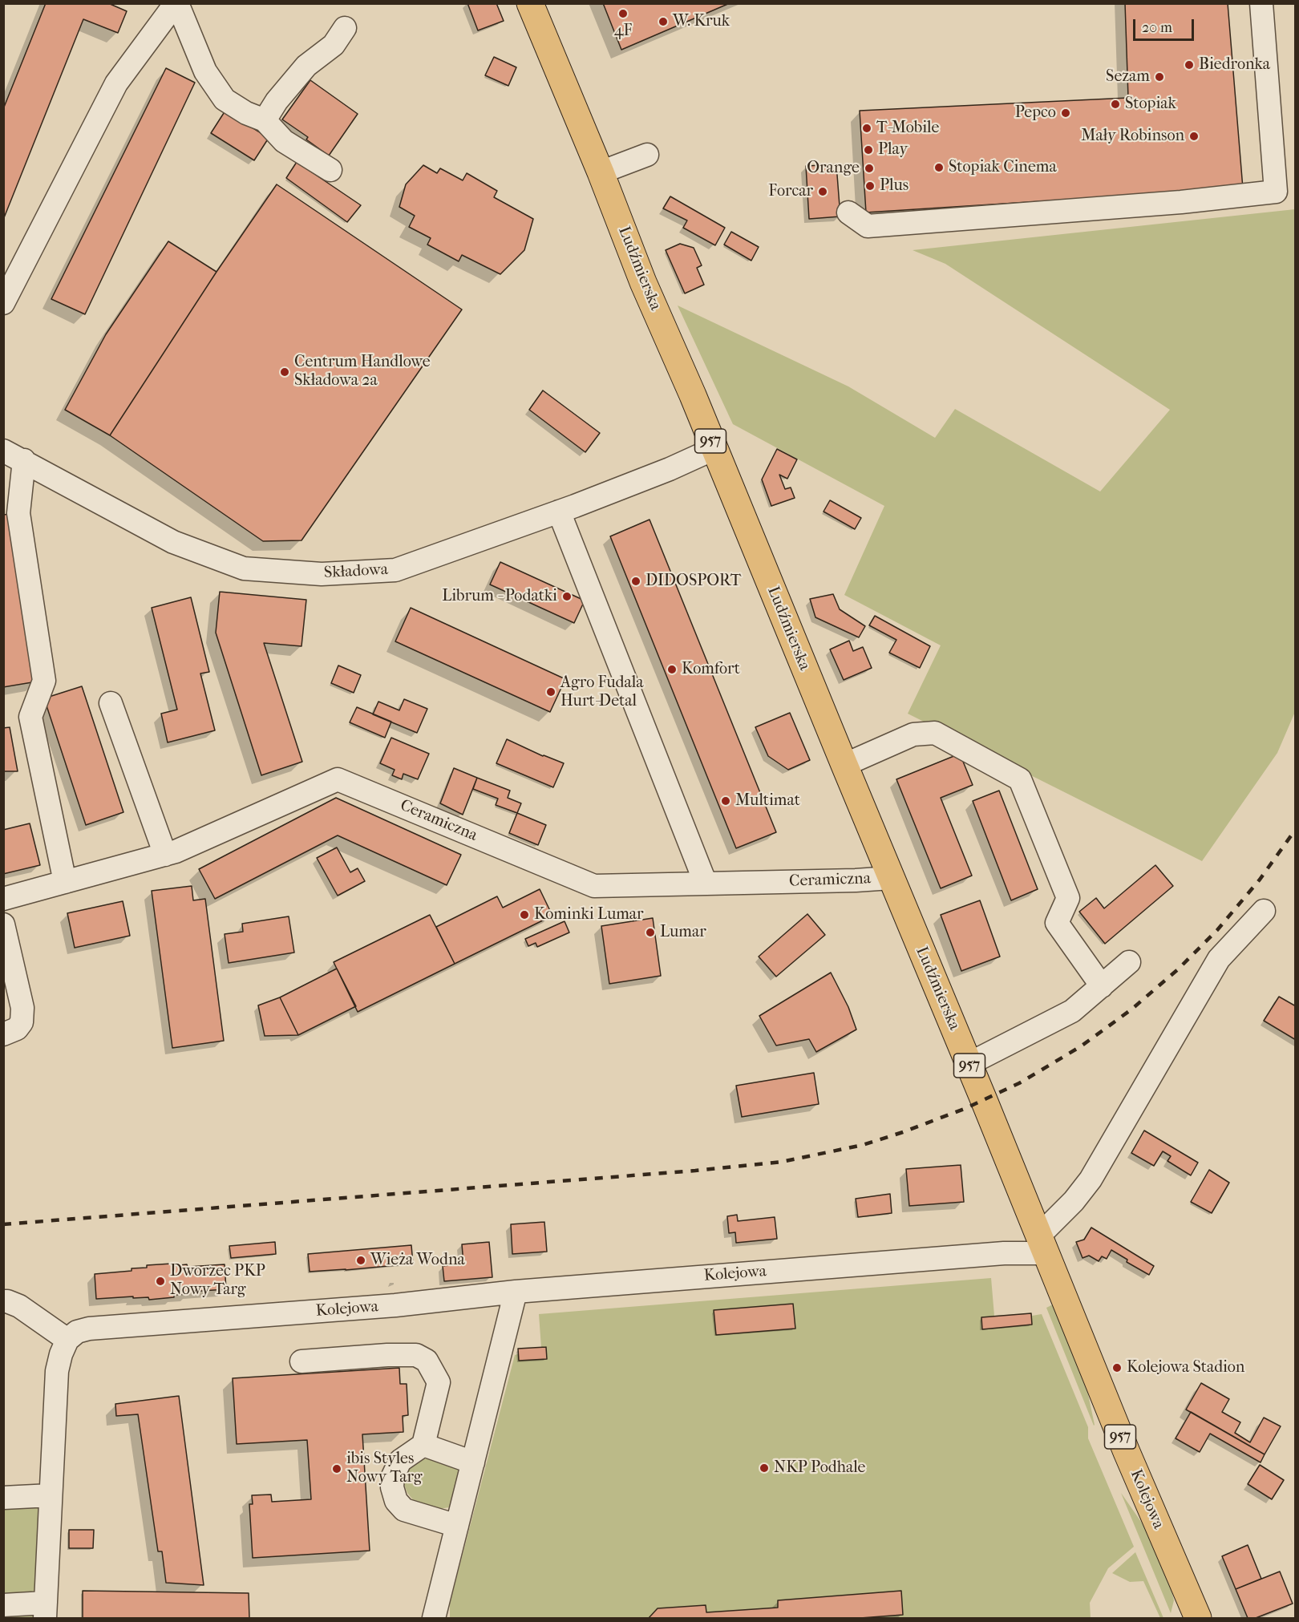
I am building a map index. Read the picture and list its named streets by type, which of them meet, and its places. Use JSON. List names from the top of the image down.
{
  "streets": {
    "main road": ["Ludźmierska", "957", "Kolejowa"],
    "street": ["Składowa", "Ceramiczna"]
  },
  "crossings": [
    ["Ludźmierska", "Składowa"],
    ["Ludźmierska", "Ceramiczna"],
    ["Ludźmierska", "Kolejowa"]
  ],
  "places": [
    "4F",
    "W. Kruk",
    "Biedronka",
    "Sezam",
    "Stopiak",
    "Pepco",
    "T-Mobile",
    "Mały Robinson",
    "Play",
    "Stopiak Cinema",
    "Orange",
    "Plus",
    "Forcar",
    "Centrum Handlowe Składowa 2a",
    "DIDOSPORT",
    "Librum - Podatki",
    "Komfort",
    "Agro Fudala Hurt-Detal",
    "Multimat",
    "Kominki Lumar",
    "Lumar",
    "Wieża Wodna",
    "Dworzec PKP Nowy Targ",
    "Kolejowa Stadion",
    "NKP Podhale",
    "ibis Styles Nowy Targ"
  ],
  "scale_bar": "20 m"
}
